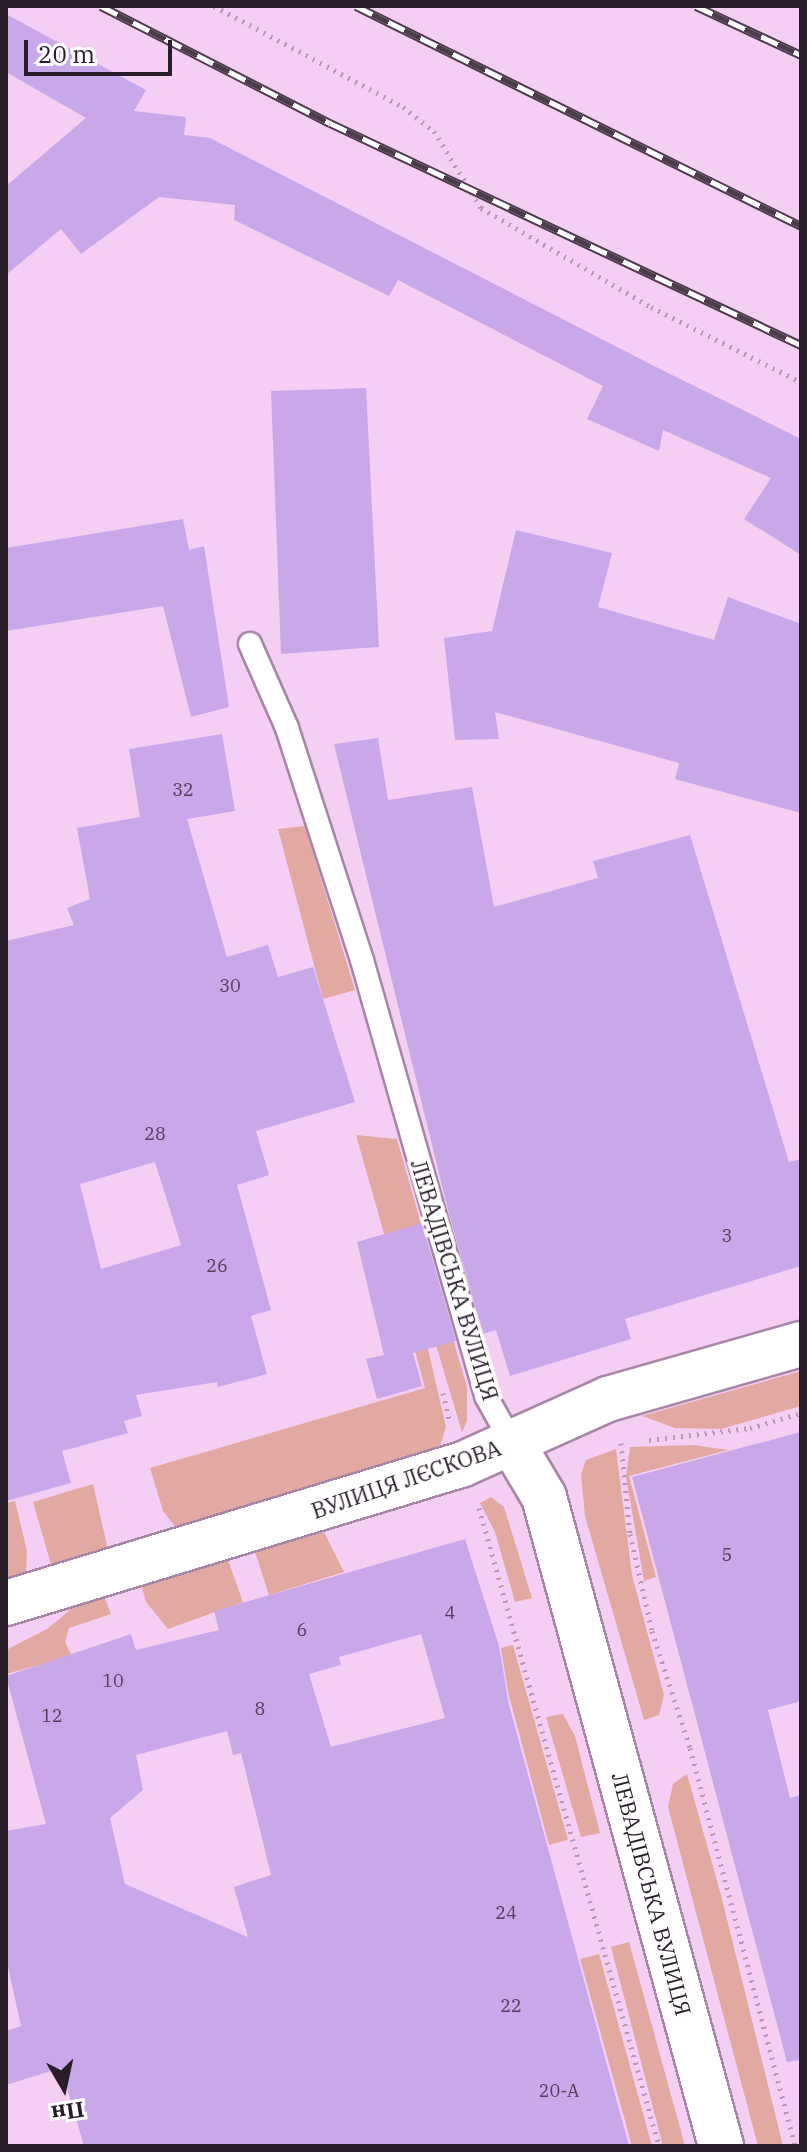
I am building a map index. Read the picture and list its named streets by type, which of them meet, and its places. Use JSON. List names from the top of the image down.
{
  "streets": {
    "street": ["ЛЕВАДІВСЬКА ВУЛИЦЯ", "ВУЛИЦЯ ЛЄСКОВА"]
  },
  "crossings": [
    ["ЛЕВАДІВСЬКА ВУЛИЦЯ", "ВУЛИЦЯ ЛЄСКОВА"]
  ],
  "house_numbers": [
    "32",
    "30",
    "28",
    "3",
    "26",
    "5",
    "4",
    "6",
    "10",
    "8",
    "12",
    "24",
    "22",
    "20-А"
  ],
  "scale_bar": "20 m",
  "north": "bottom"
}
